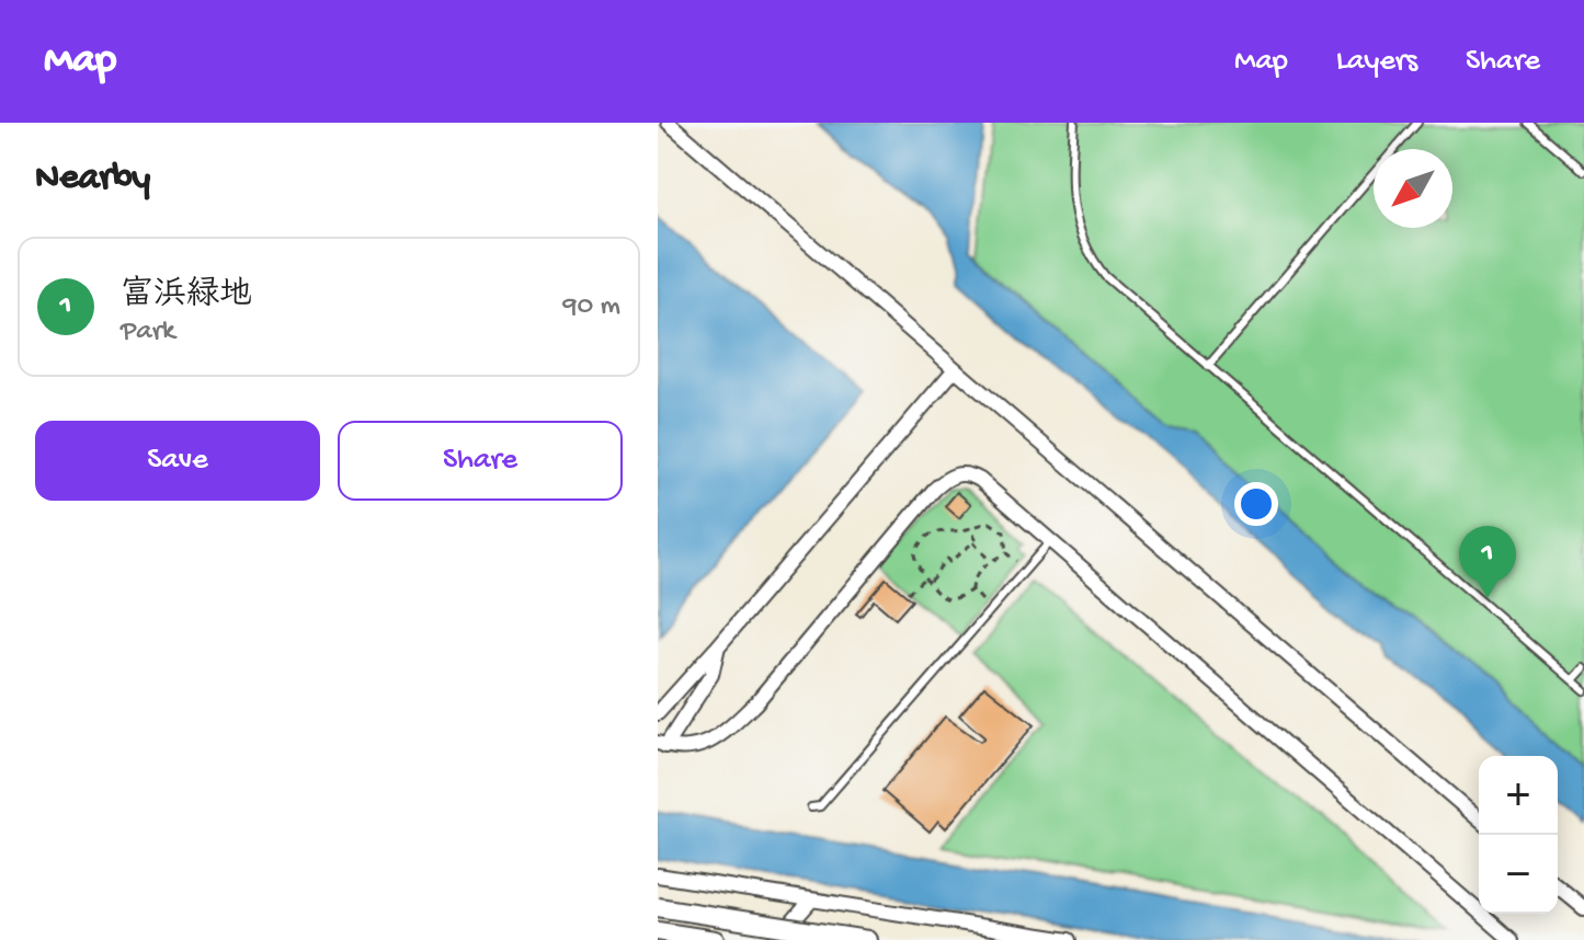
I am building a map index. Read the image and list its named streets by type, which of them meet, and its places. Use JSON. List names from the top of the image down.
{
  "north": "bottom left",
  "page": {
    "header": "Map",
    "nav": ["Map", "Layers", "Share"],
    "heading": "Nearby",
    "list": [
      {
        "mark": "1",
        "name": "富浜緑地",
        "note": "Park",
        "value": "90 m"
      }
    ],
    "buttons": ["Save", "Share"],
    "pins": "1",
    "map_buttons": ["+", "−"]
  }
}
